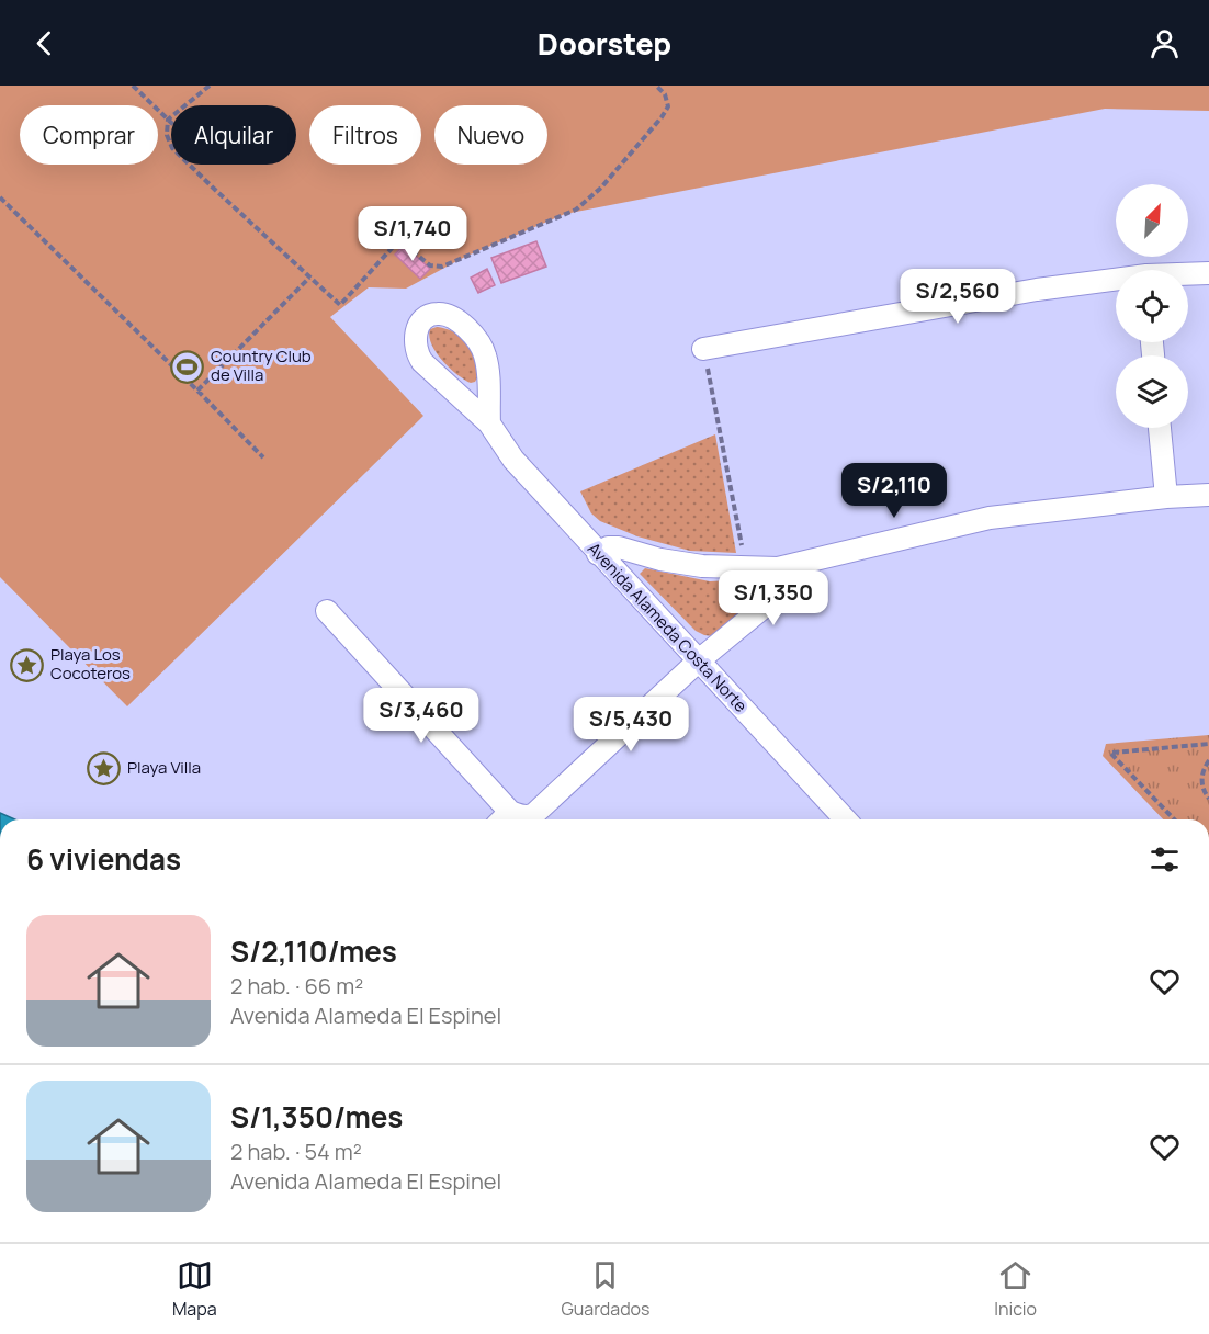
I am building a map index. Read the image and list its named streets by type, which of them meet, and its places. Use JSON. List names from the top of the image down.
{
  "streets": {
    "street": ["Avenida Alameda Costa Norte"]
  },
  "places": {
    "sports": ["Country Club de Villa"],
    "place": ["Playa Los Cocoteros", "Playa Villa"]
  },
  "north": "top right",
  "page": {
    "header": "Doorstep",
    "chip": [
      "Comprar",
      "Alquilar",
      "Filtros",
      "Nuevo"
    ],
    "price": [
      "S/1,740",
      "S/2,560",
      "S/2,110",
      "S/1,350",
      "S/3,460",
      "S/5,430"
    ],
    "heading": "6 viviendas",
    "list": [
      {
        "name": "S/2,110/mes",
        "note": "2 hab. · 66 m² · Avenida Alameda El Espinel"
      },
      {
        "name": "S/1,350/mes",
        "note": "2 hab. · 54 m² · Avenida Alameda El Espinel"
      }
    ],
    "tabs": ["Mapa", "Guardados", "Inicio"]
  }
}
